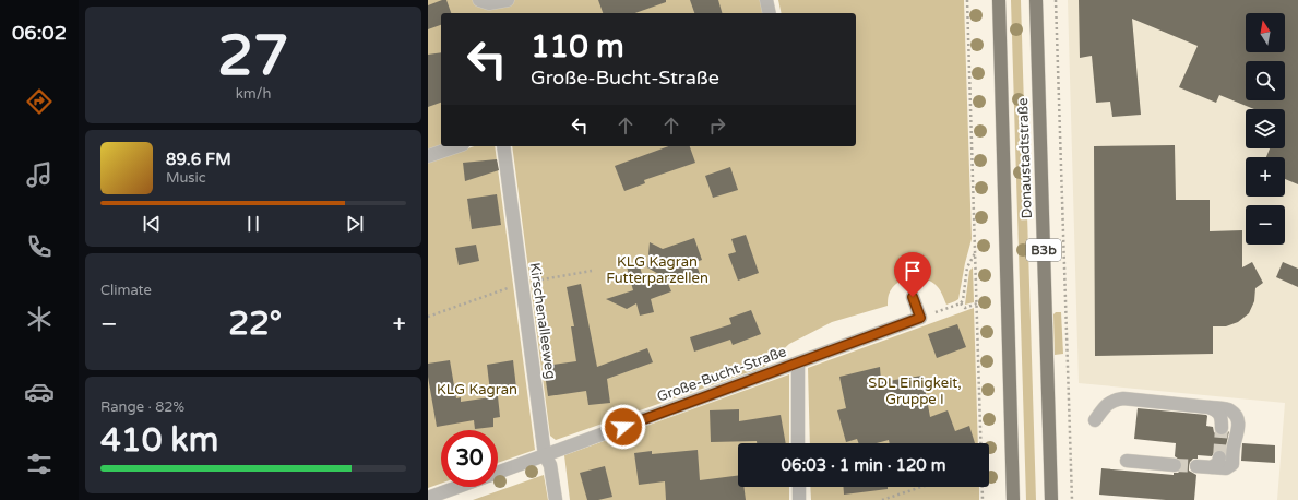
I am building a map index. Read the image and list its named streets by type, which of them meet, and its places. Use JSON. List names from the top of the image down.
{
  "streets": {
    "main road": ["Donaustadtstraße", "B3b"],
    "street": ["Kirschenalleeweg", "Große-Bucht-Straße"]
  },
  "crossings": [
    ["Kirschenalleeweg", "Große-Bucht-Straße"]
  ],
  "parks": ["KLG Kagran Futterparzellen", "SDL Einigkeit, Gruppe I", "KLG Kagran"],
  "north": "top",
  "page": {
    "tabs": "06:02",
    "tile": [
      ["27", "km/h"],
      "Climate",
      ["Range · 82%", "410 km"]
    ],
    "map_buttons": ["+", "−"],
    "turn": ["110 m", "Große-Bucht-Straße"],
    "song": ["89.6 FM", "Music"],
    "heat": ["−", "22°", "+"],
    "limit": "30",
    "trip": "06:03 · 1 min · 120 m"
  }
}
